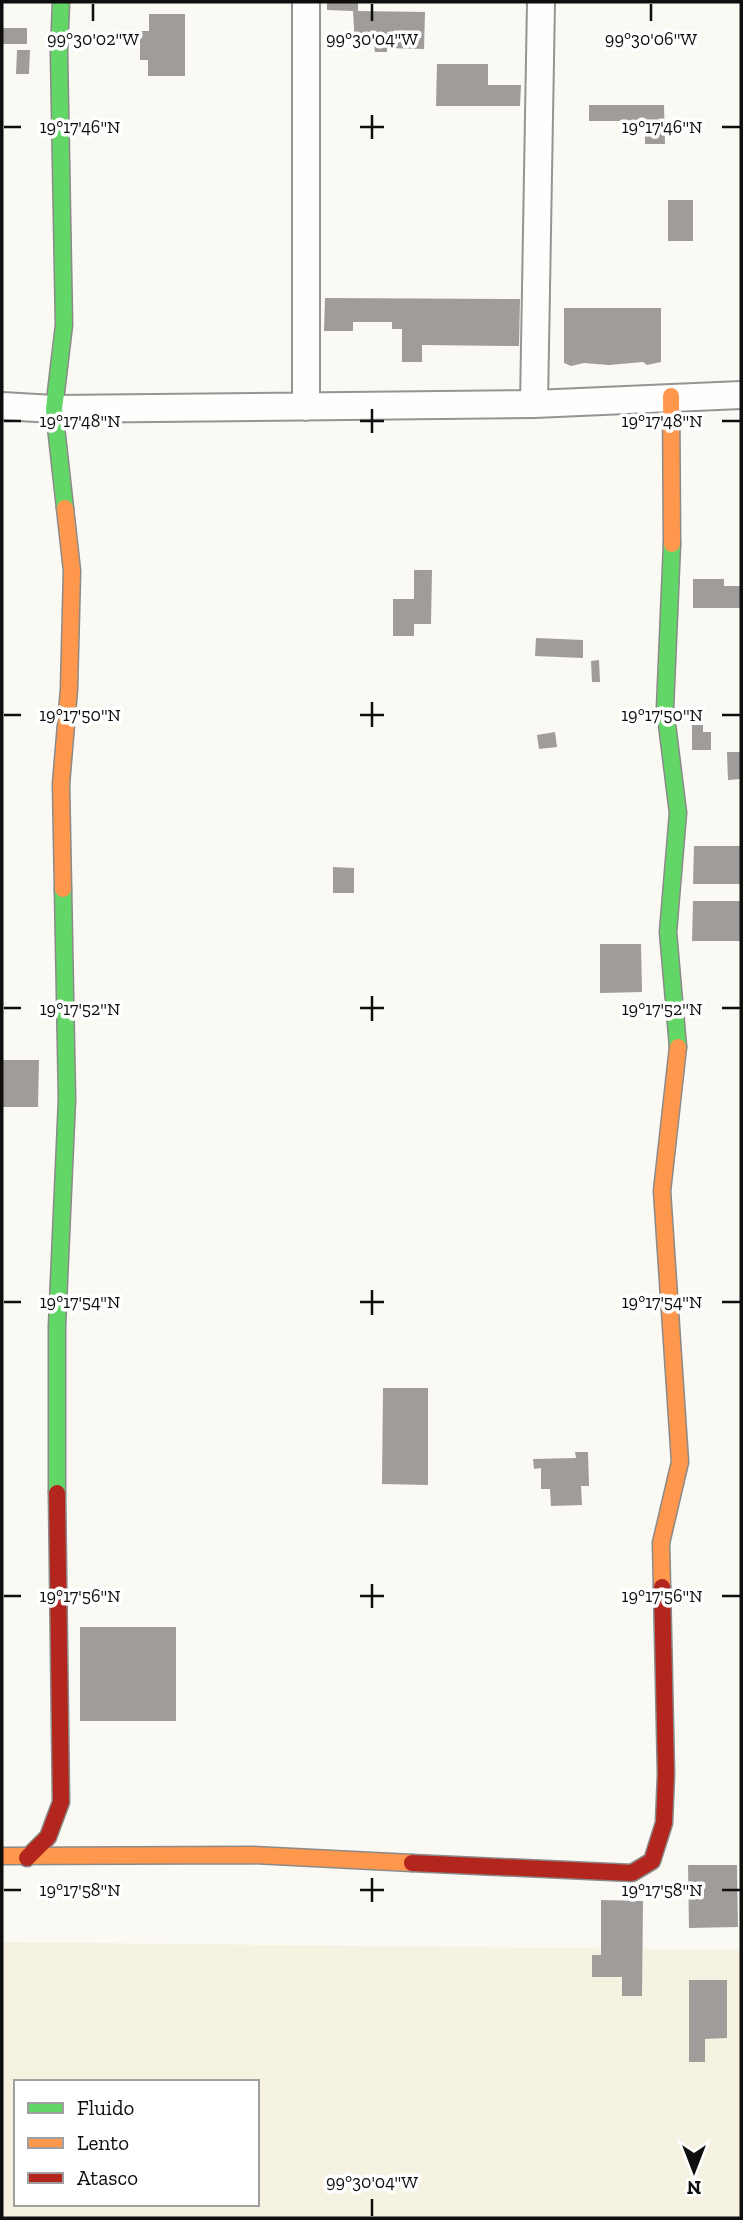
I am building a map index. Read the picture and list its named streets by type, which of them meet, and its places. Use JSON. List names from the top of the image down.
{
  "legend": ["Fluido", "Lento", "Atasco"],
  "north": "bottom",
  "coordinates": [
    "99°30'02\"W",
    "99°30'04\"W",
    "99°30'06\"W",
    "19°17'46\"N",
    "19°17'48\"N",
    "19°17'50\"N",
    "19°17'52\"N",
    "19°17'54\"N",
    "19°17'56\"N",
    "19°17'58\"N"
  ]
}
